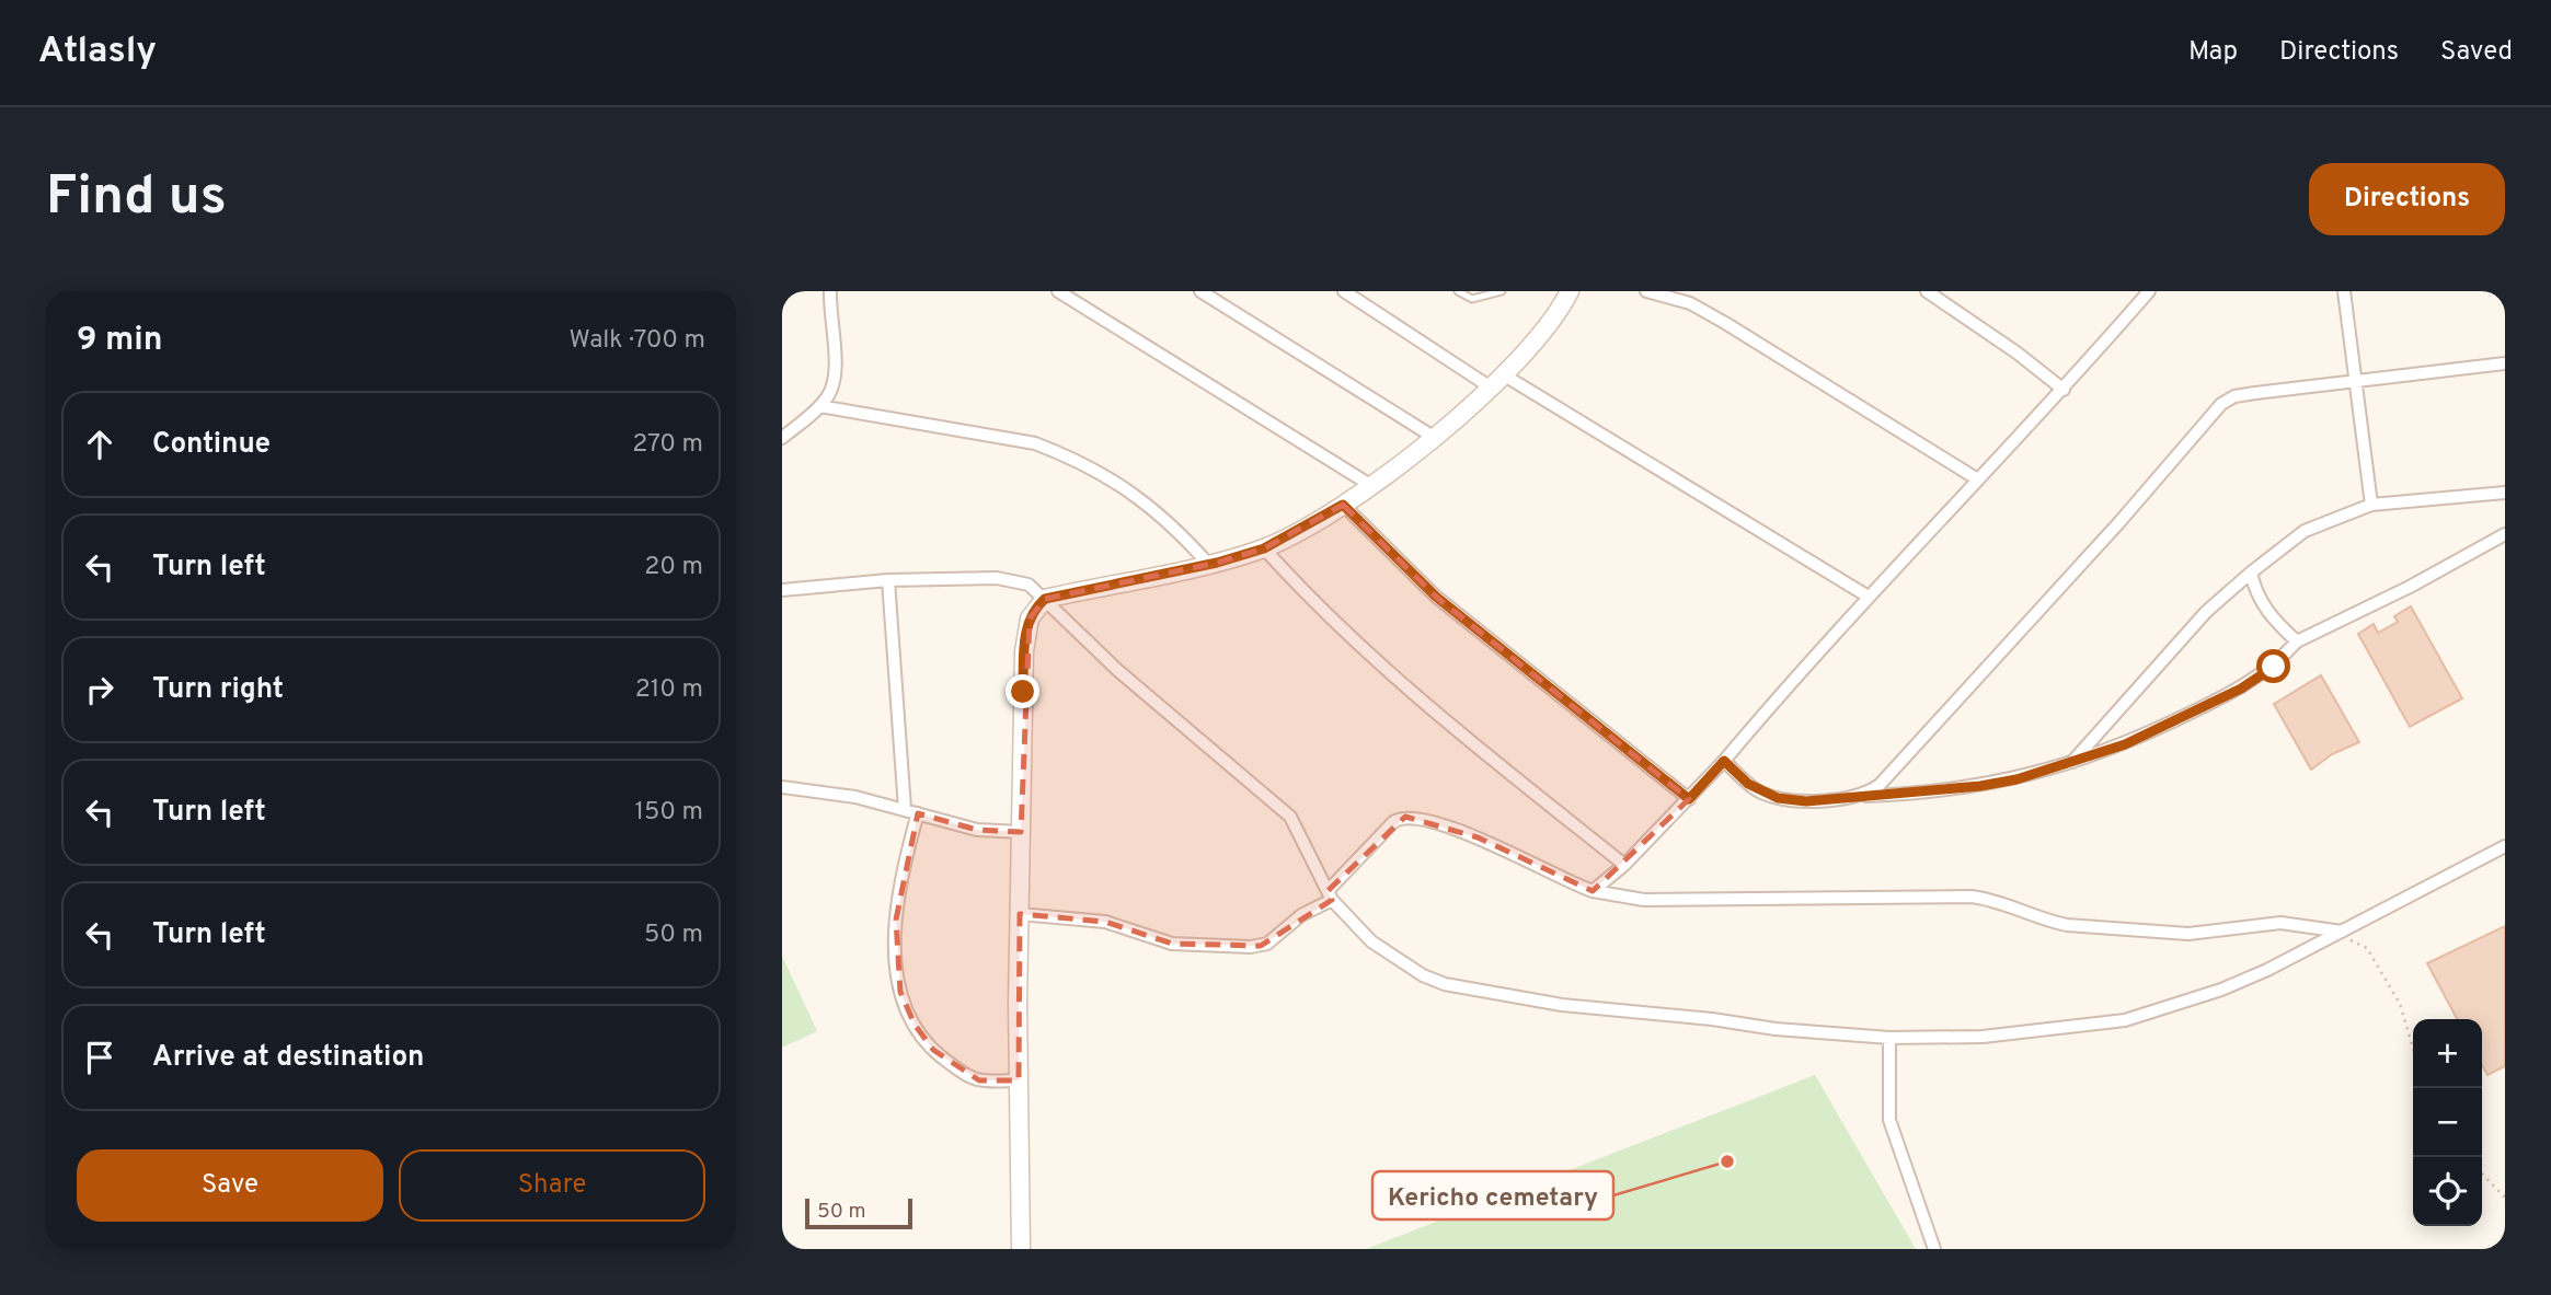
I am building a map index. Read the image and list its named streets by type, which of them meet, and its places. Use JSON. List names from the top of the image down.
{
  "places": ["Kericho cemetary"],
  "scale_bar": "50 m",
  "page": {
    "header": "Atlasly",
    "nav": ["Map", "Directions", "Saved"],
    "buttons": [
      "Directions",
      ["Save", "Share"]
    ],
    "title": "Find us",
    "heading": ["9 min", "Walk · 700 m"],
    "list": [
      ["Continue", "270 m"],
      ["Turn left", "20 m"],
      ["Turn right", "210 m"],
      ["Turn left", "150 m"],
      ["Turn left", "50 m"],
      "Arrive at destination"
    ],
    "map_buttons": ["+", "−"],
    "scale": "50 m"
  }
}
